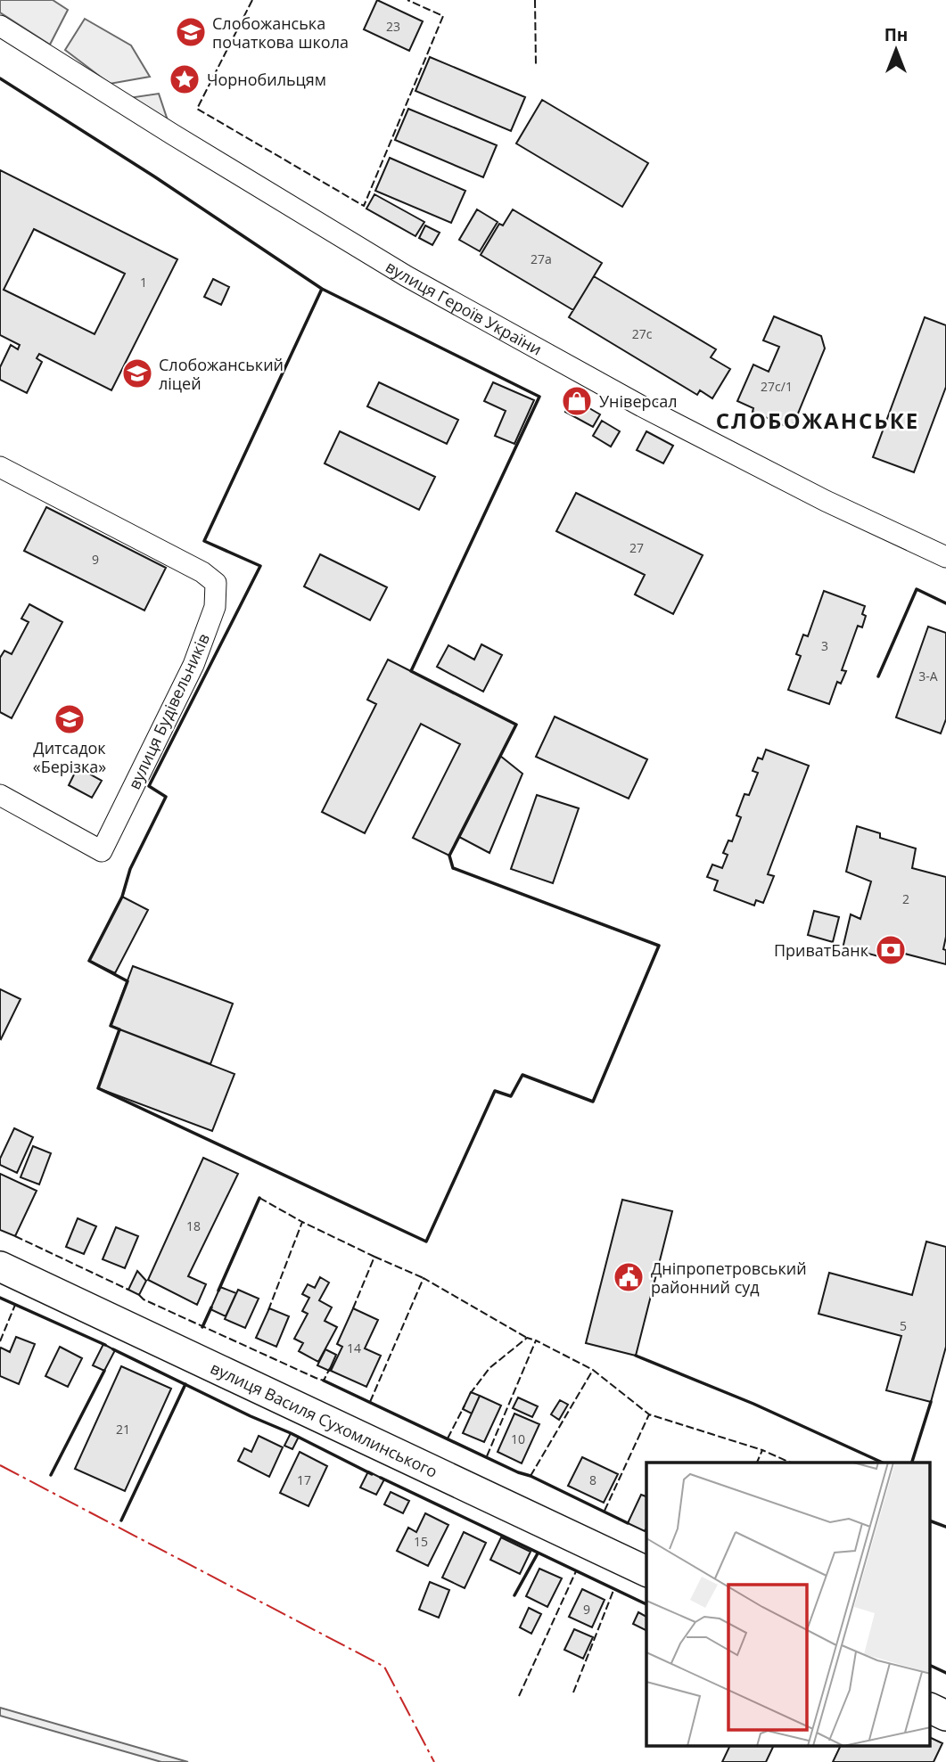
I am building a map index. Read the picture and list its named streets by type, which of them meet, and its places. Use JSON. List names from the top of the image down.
{
  "streets": {
    "main road": ["вулиця Василя Сухомлинського"],
    "street": ["вулиця Героїв України", "вулиця Будівельників"]
  },
  "districts": ["СЛОБОЖАНСЬКЕ"],
  "places": {
    "school or university": ["Cлобожанська початкова школа", "Слобожанський ліцей", "Дитсадок «Берізка»"],
    "place": ["Чорнобильцям"],
    "shop": ["Універсал"],
    "bank": ["ПриватБанк"],
    "public building": ["Дніпропетровський районний суд"]
  },
  "house_numbers": [
    "23",
    "27а",
    "1",
    "27c",
    "27с/1",
    "27",
    "9",
    "3",
    "3-А",
    "2",
    "18",
    "5",
    "14",
    "21",
    "10",
    "17",
    "8",
    "15",
    "9"
  ],
  "north": "top"
}
